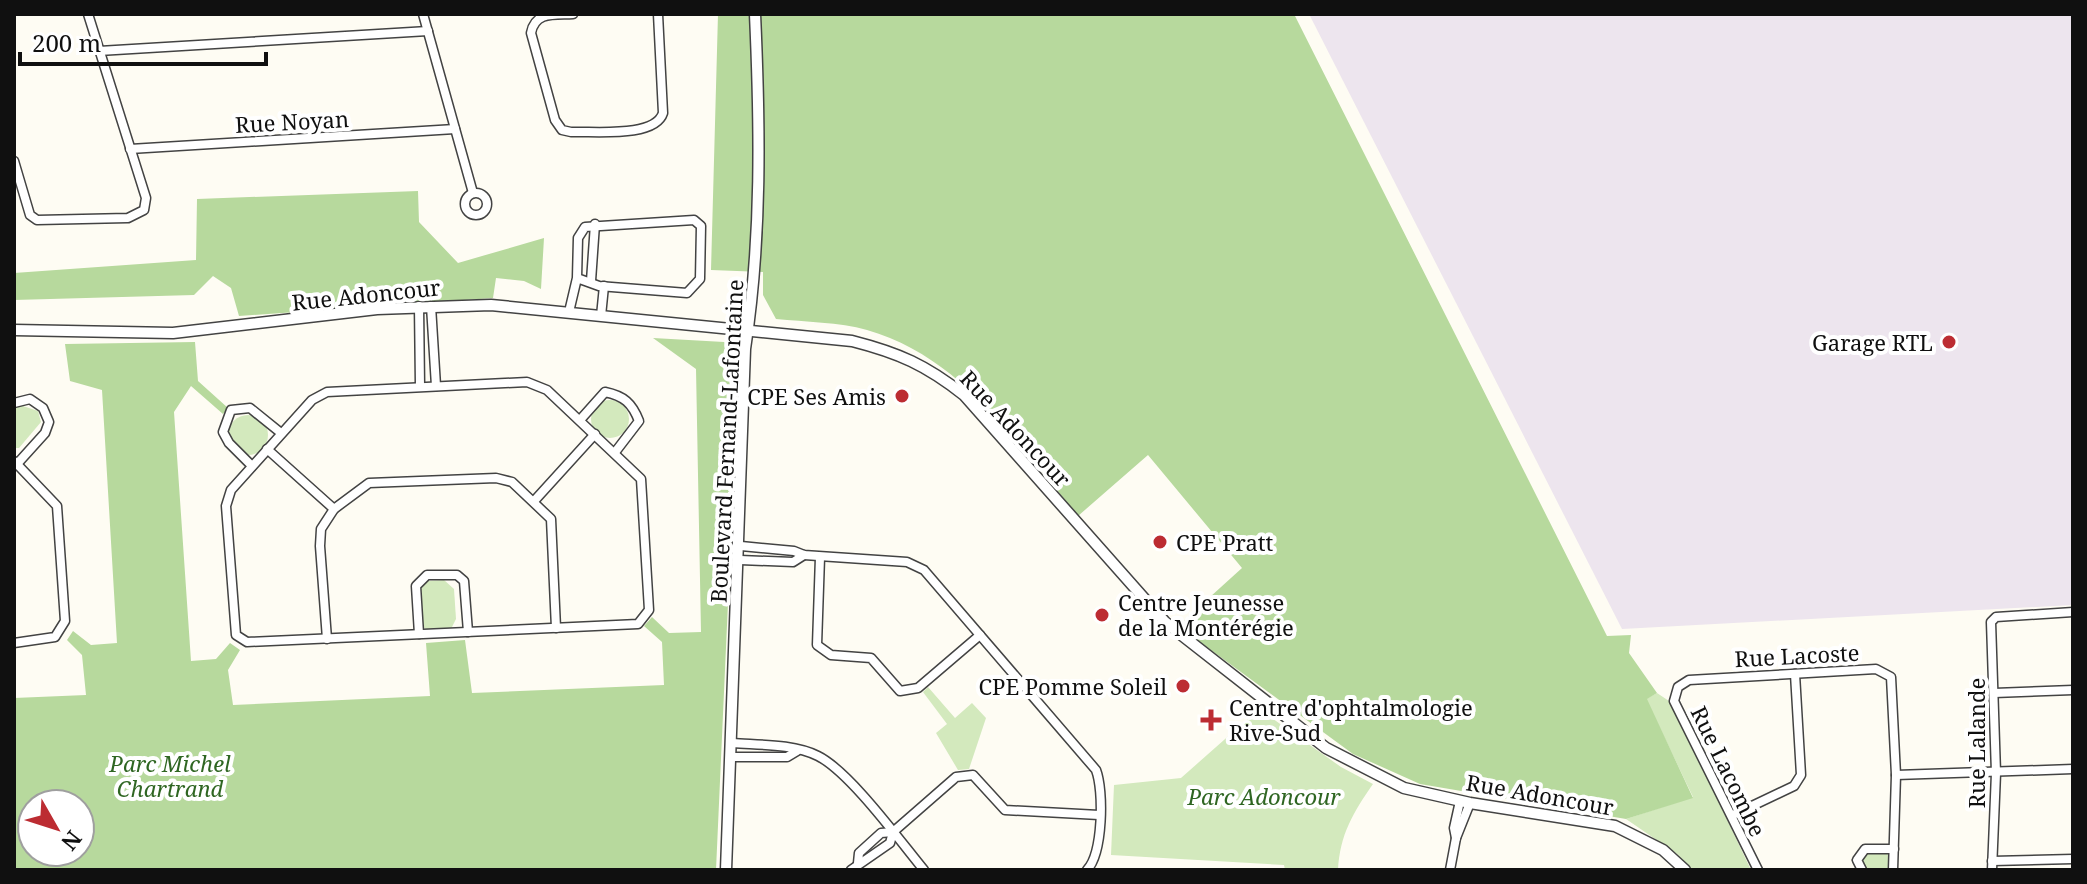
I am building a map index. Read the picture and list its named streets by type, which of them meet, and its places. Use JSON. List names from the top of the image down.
{
  "streets": {
    "street": [
      "Rue Noyan",
      "Rue Adoncour",
      "Boulevard Fernand-Lafontaine",
      "Rue Lacoste",
      "Rue Lalande",
      "Rue Lacombe"
    ]
  },
  "crossings": [
    ["Rue Adoncour", "Boulevard Fernand-Lafontaine"],
    ["Rue Lacoste", "Rue Lacombe"]
  ],
  "parks": ["Parc Michel Chartrand", "Parc Adoncour"],
  "places": {
    "other": [
      "Garage RTL",
      "CPE Ses Amis",
      "CPE Pratt",
      "Centre Jeunesse de la Montérégie",
      "CPE Pomme Soleil"
    ],
    "health": ["Centre d'ophtalmologie Rive-Sud"]
  },
  "scale_bar": "200 m",
  "north": "bottom right"
}
